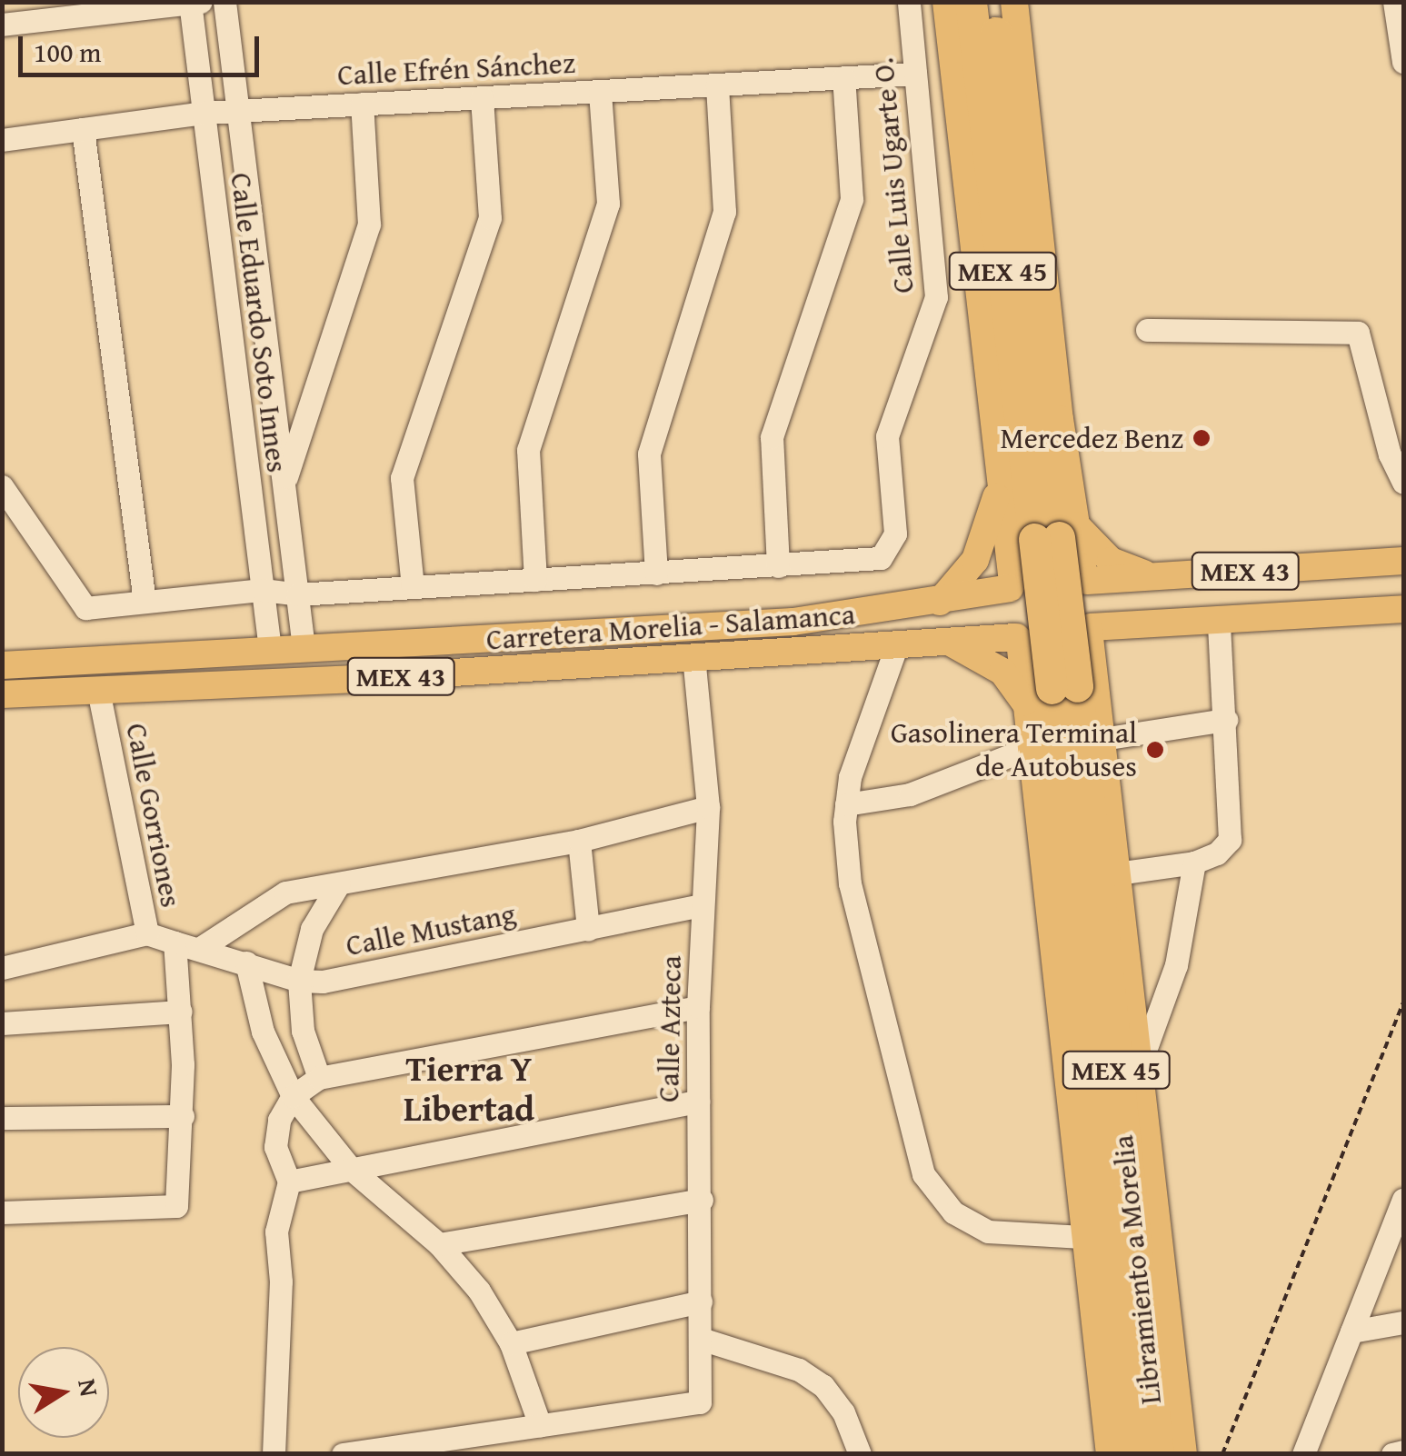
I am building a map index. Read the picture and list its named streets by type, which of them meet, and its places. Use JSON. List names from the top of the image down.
{
  "streets": {
    "highway": ["MEX 45", "Libramiento a Morelia"],
    "main road": ["MEX 43", "Carretera Morelia - Salamanca"],
    "street": [
      "Calle Efrén Sánchez",
      "Calle Luis Ugarte O.",
      "Calle Eduardo Soto Innes",
      "Calle Gorriones",
      "Calle Mustang",
      "Calle Azteca"
    ]
  },
  "crossings": [
    ["Calle Efrén Sánchez", "Calle Luis Ugarte O."],
    ["Calle Efrén Sánchez", "Calle Eduardo Soto Innes"],
    ["Calle Eduardo Soto Innes", "Carretera Morelia - Salamanca"],
    ["MEX 43", "Carretera Morelia - Salamanca"],
    ["Carretera Morelia - Salamanca", "Calle Gorriones"],
    ["Carretera Morelia - Salamanca", "Calle Azteca"],
    ["Calle Gorriones", "Calle Mustang"],
    ["Calle Mustang", "Calle Azteca"]
  ],
  "districts": ["Tierra Y Libertad"],
  "places": ["Mercedez Benz", "Gasolinera Terminal de Autobuses"],
  "scale_bar": "100 m",
  "north": "right"
}
